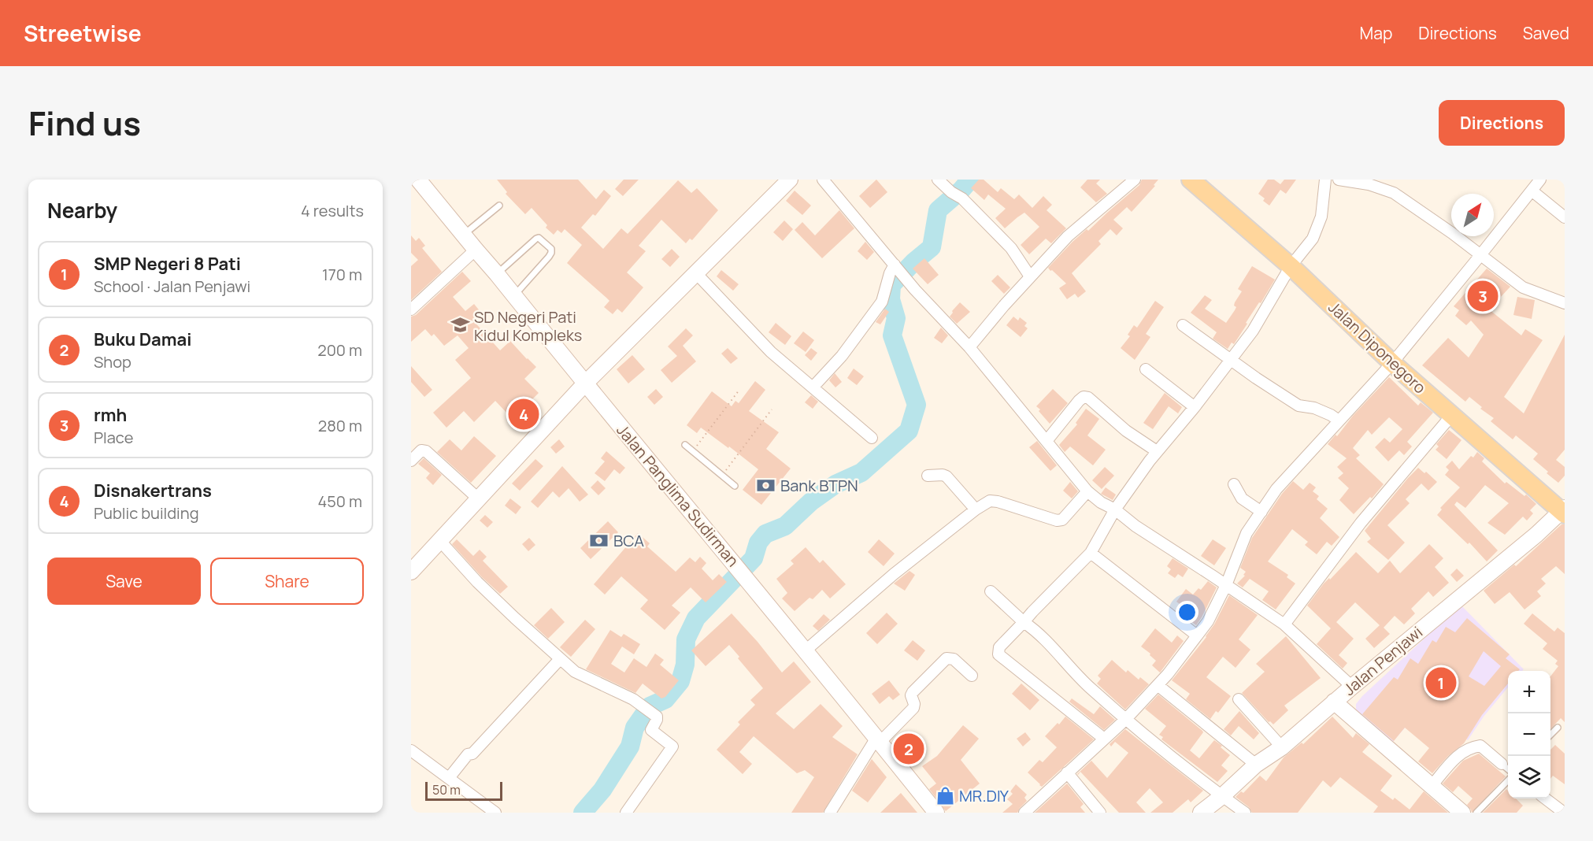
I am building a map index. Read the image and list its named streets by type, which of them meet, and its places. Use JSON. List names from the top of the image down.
{
  "streets": {
    "main road": ["Jalan Diponegoro"],
    "street": ["Jalan Panglima Sudirman", "Jalan Penjawi"]
  },
  "crossings": [
    ["Jalan Diponegoro", "Jalan Penjawi"]
  ],
  "places": {
    "school or university": ["SD Negeri Pati Kidul Kompleks"],
    "bank": ["Bank BTPN", "BCA"],
    "shop": ["MR.DIY"]
  },
  "scale_bar": "50 m",
  "north": "top right",
  "page": {
    "header": "Streetwise",
    "nav": ["Map", "Directions", "Saved"],
    "title": "Find us",
    "buttons": [
      "Directions",
      ["Save", "Share"]
    ],
    "heading": ["Nearby", "4 results"],
    "list": [
      {
        "mark": "1",
        "name": "SMP Negeri 8 Pati",
        "note": "School · Jalan Penjawi",
        "value": "170 m"
      },
      {
        "mark": "2",
        "name": "Buku Damai",
        "note": "Shop",
        "value": "200 m"
      },
      {
        "mark": "3",
        "name": "rmh",
        "note": "Place",
        "value": "280 m"
      },
      {
        "mark": "4",
        "name": "Disnakertrans",
        "note": "Public building",
        "value": "450 m"
      }
    ],
    "pins": [
      "3",
      "4",
      "1",
      "2"
    ],
    "map_buttons": ["+", "−"],
    "scale": "50 m"
  }
}
